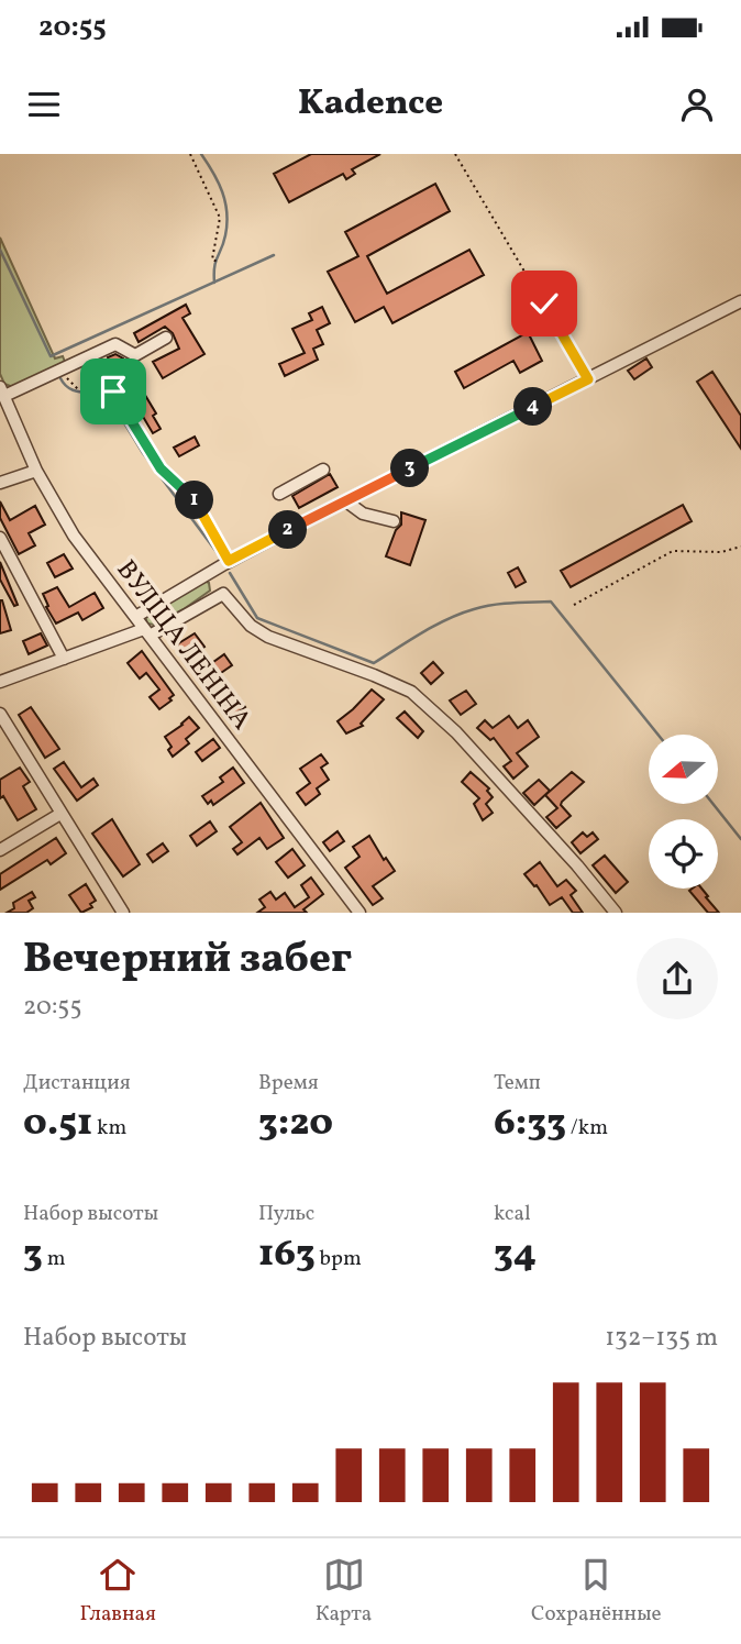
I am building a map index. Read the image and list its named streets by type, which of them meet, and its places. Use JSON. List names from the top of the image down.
{
  "streets": {
    "street": ["ВУЛІЦА ЛЕНІНА"]
  },
  "north": "left",
  "page": {
    "status": "20:55",
    "header": "Kadence",
    "pins": [
      "4",
      "3",
      "1",
      "2"
    ],
    "heading": ["Вечерний забег", "20:55"],
    "stats": [
      ["Дистанция", "0.51 km"],
      ["Время", "3:20"],
      ["Темп", "6:33 /km"],
      ["Набор высоты", "3 m"],
      ["Пульс", "163 bpm"],
      ["kcal", "34"]
    ],
    "chart": ["Набор высоты", "132–135 m"],
    "tabs": ["Главная", "Карта", "Сохранённые"]
  }
}
